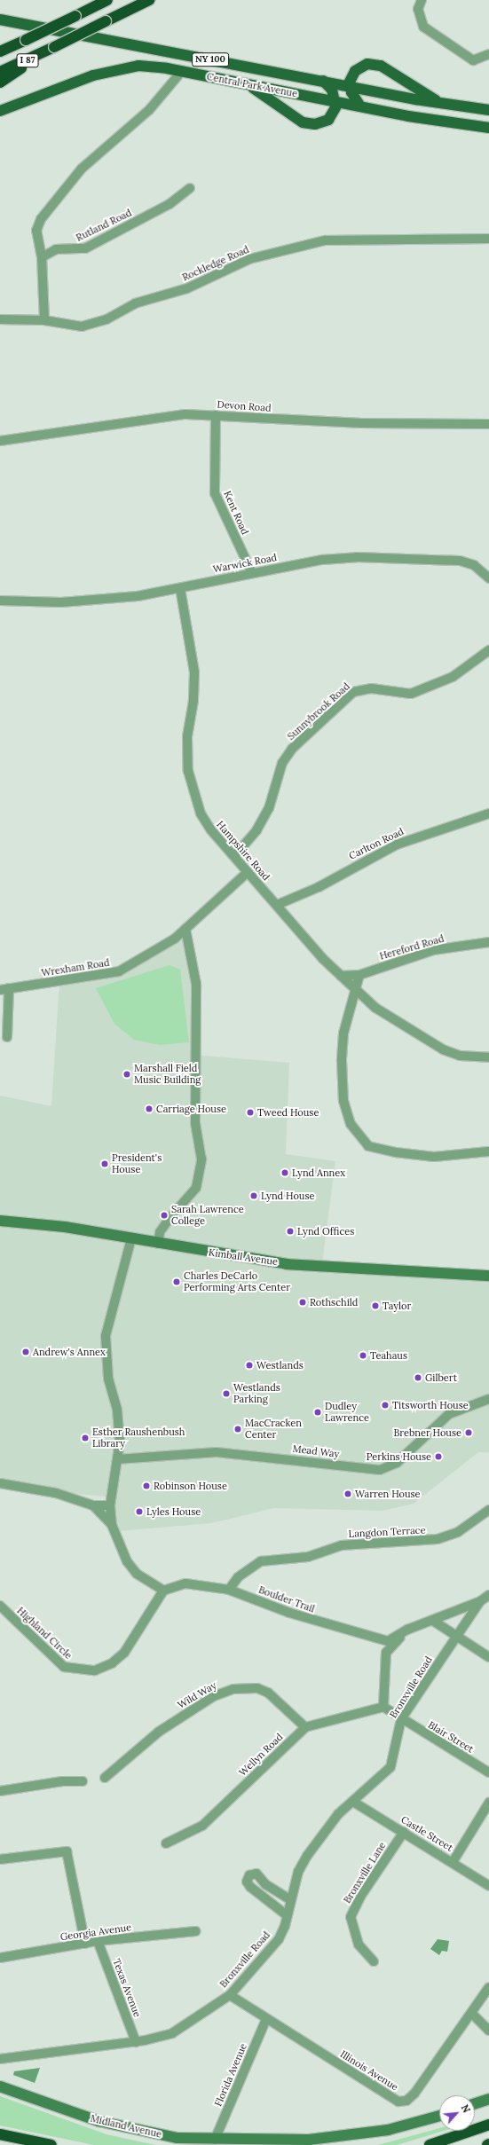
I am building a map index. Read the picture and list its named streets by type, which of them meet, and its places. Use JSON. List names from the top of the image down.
{
  "streets": {
    "highway": ["I 87"],
    "main road": ["NY 100", "Central Park Avenue"],
    "street": [
      "Rutland Road",
      "Rockledge Road",
      "Devon Road",
      "Kent Road",
      "Warwick Road",
      "Sunnybrook Road",
      "Carlton Road",
      "Hampshire Road",
      "Hereford Road",
      "Wrexham Road",
      "Kimball Avenue",
      "Mead Way",
      "Langdon Terrace",
      "Boulder Trail",
      "Highland Circle",
      "Bronxville Road",
      "Wild Way",
      "Blair Street",
      "Wellyn Road",
      "Castle Street",
      "Bronxville Lane",
      "Georgia Avenue",
      "Texas Avenue",
      "Illinois Avenue",
      "Florida Avenue",
      "Midland Avenue"
    ]
  },
  "crossings": [
    ["Devon Road", "Kent Road"],
    ["Kent Road", "Warwick Road"],
    ["Warwick Road", "Hampshire Road"],
    ["Sunnybrook Road", "Hampshire Road"],
    ["Carlton Road", "Hampshire Road"],
    ["Hampshire Road", "Hereford Road"],
    ["Hampshire Road", "Wrexham Road"],
    ["Langdon Terrace", "Boulder Trail"],
    ["Boulder Trail", "Highland Circle"],
    ["Boulder Trail", "Bronxville Road"],
    ["Bronxville Road", "Blair Street"],
    ["Bronxville Road", "Castle Street"],
    ["Bronxville Road", "Texas Avenue"],
    ["Bronxville Road", "Illinois Avenue"],
    ["Wild Way", "Wellyn Road"],
    ["Castle Street", "Bronxville Lane"],
    ["Georgia Avenue", "Texas Avenue"],
    ["Illinois Avenue", "Florida Avenue"],
    ["Florida Avenue", "Midland Avenue"]
  ],
  "places": [
    "Marshall Field Music Building",
    "Carriage House",
    "Tweed House",
    "President's House",
    "Lynd Annex",
    "Lynd House",
    "Sarah Lawrence College",
    "Lynd Offices",
    "Charles DeCarlo Performing Arts Center",
    "Rothschild",
    "Taylor",
    "Andrew's Annex",
    "Teahaus",
    "Westlands",
    "Gilbert",
    "Westlands Parking",
    "Titsworth House",
    "Dudley Lawrence",
    "MacCracken Center",
    "Brebner House",
    "Esther Raushenbush Library",
    "Perkins House",
    "Robinson House",
    "Warren House",
    "Lyles House"
  ],
  "north": "top right"
}
